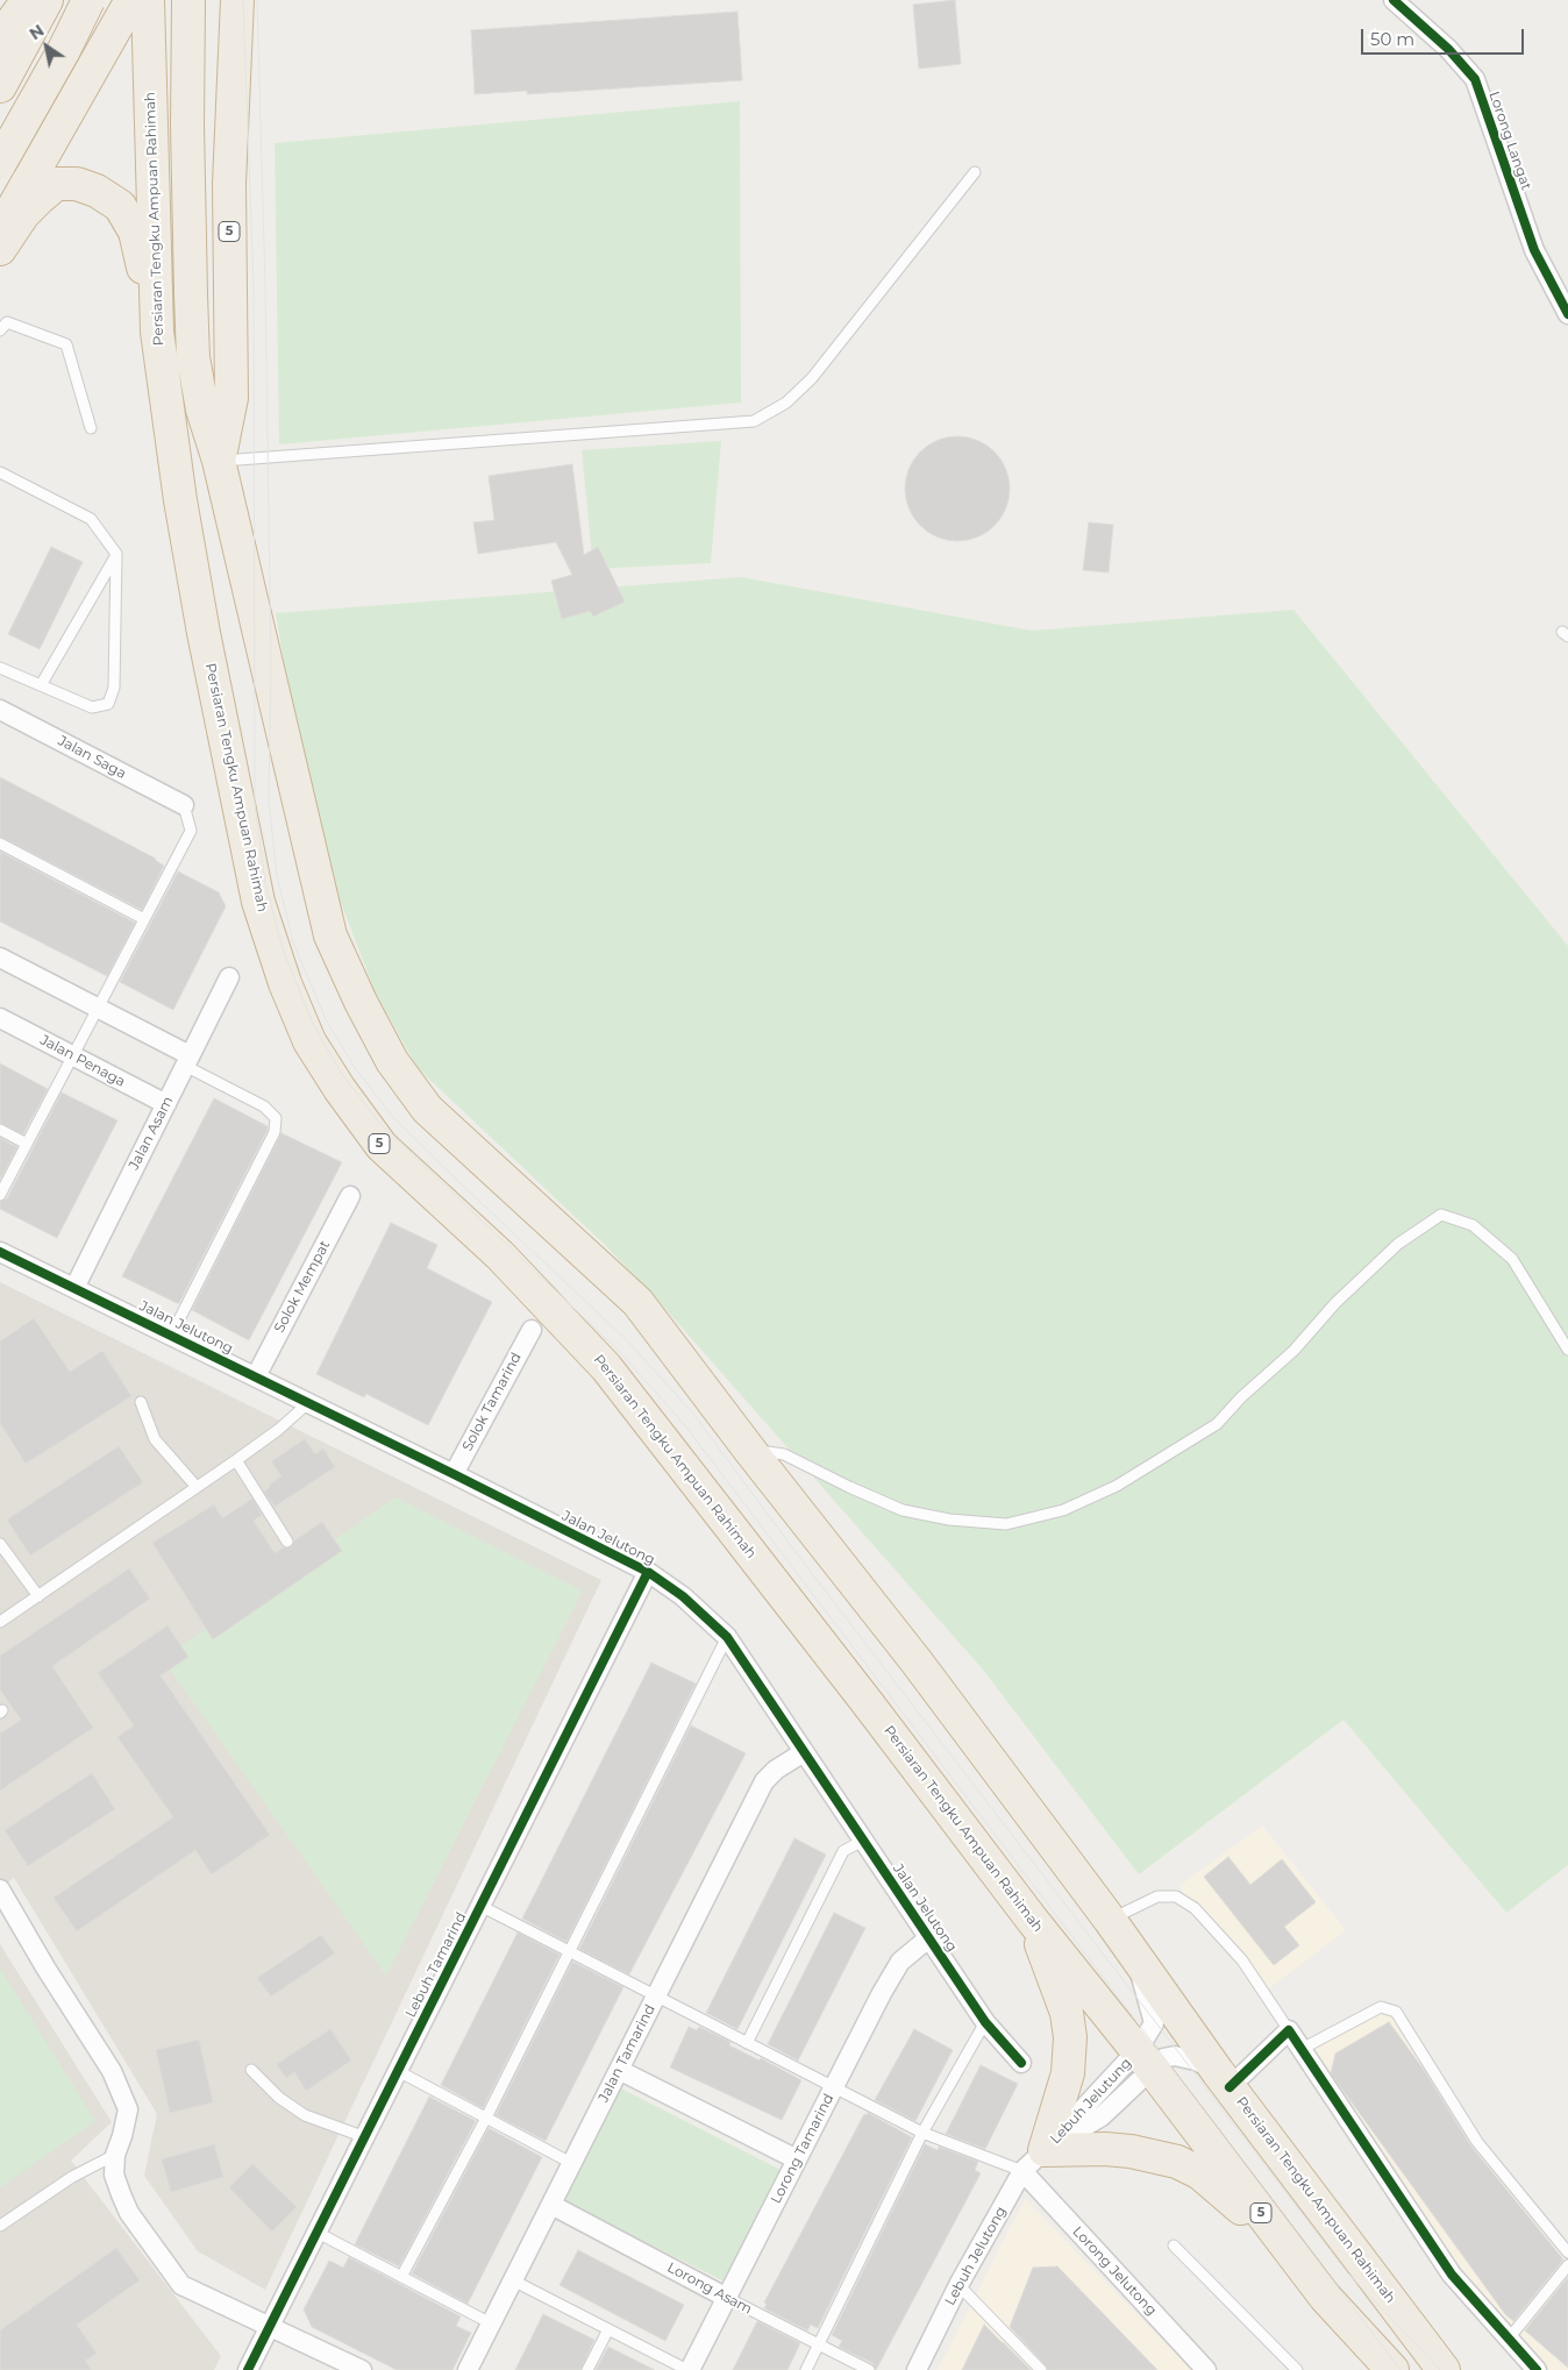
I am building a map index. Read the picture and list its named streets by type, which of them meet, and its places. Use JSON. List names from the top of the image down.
{
  "streets": {
    "highway": ["Persiaran Tengku Ampuan Rahimah", "5"],
    "street": [
      "Lorong Langat",
      "Jalan Saga",
      "Jalan Penaga",
      "Jalan Asam",
      "Solok Mempat",
      "Jalan Jelutong",
      "Solok Tamarind",
      "Lebuh Tamarind",
      "Jalan Tamarind",
      "Lebuh Jelutung",
      "Lorong Tamarind",
      "Lebuh Jelutong",
      "Lorong Jelutong",
      "Lorong Asam"
    ]
  },
  "crossings": [
    ["Persiaran Tengku Ampuan Rahimah", "5"],
    ["Persiaran Tengku Ampuan Rahimah", "Lebuh Jelutung"],
    ["Jalan Penaga", "Jalan Asam"],
    ["Jalan Asam", "Jalan Jelutong"],
    ["Solok Mempat", "Jalan Jelutong"],
    ["Jalan Jelutong", "Solok Tamarind"],
    ["Jalan Jelutong", "Lebuh Tamarind"],
    ["Jalan Jelutong", "Jalan Tamarind"],
    ["Jalan Jelutong", "Lorong Tamarind"],
    ["Jalan Tamarind", "Lorong Asam"],
    ["Lebuh Jelutung", "Lebuh Jelutong"],
    ["Lebuh Jelutung", "Lorong Jelutong"],
    ["Lorong Tamarind", "Lorong Asam"],
    ["Lebuh Jelutong", "Lorong Jelutong"]
  ],
  "scale_bar": "50 m",
  "north": "top left"
}
